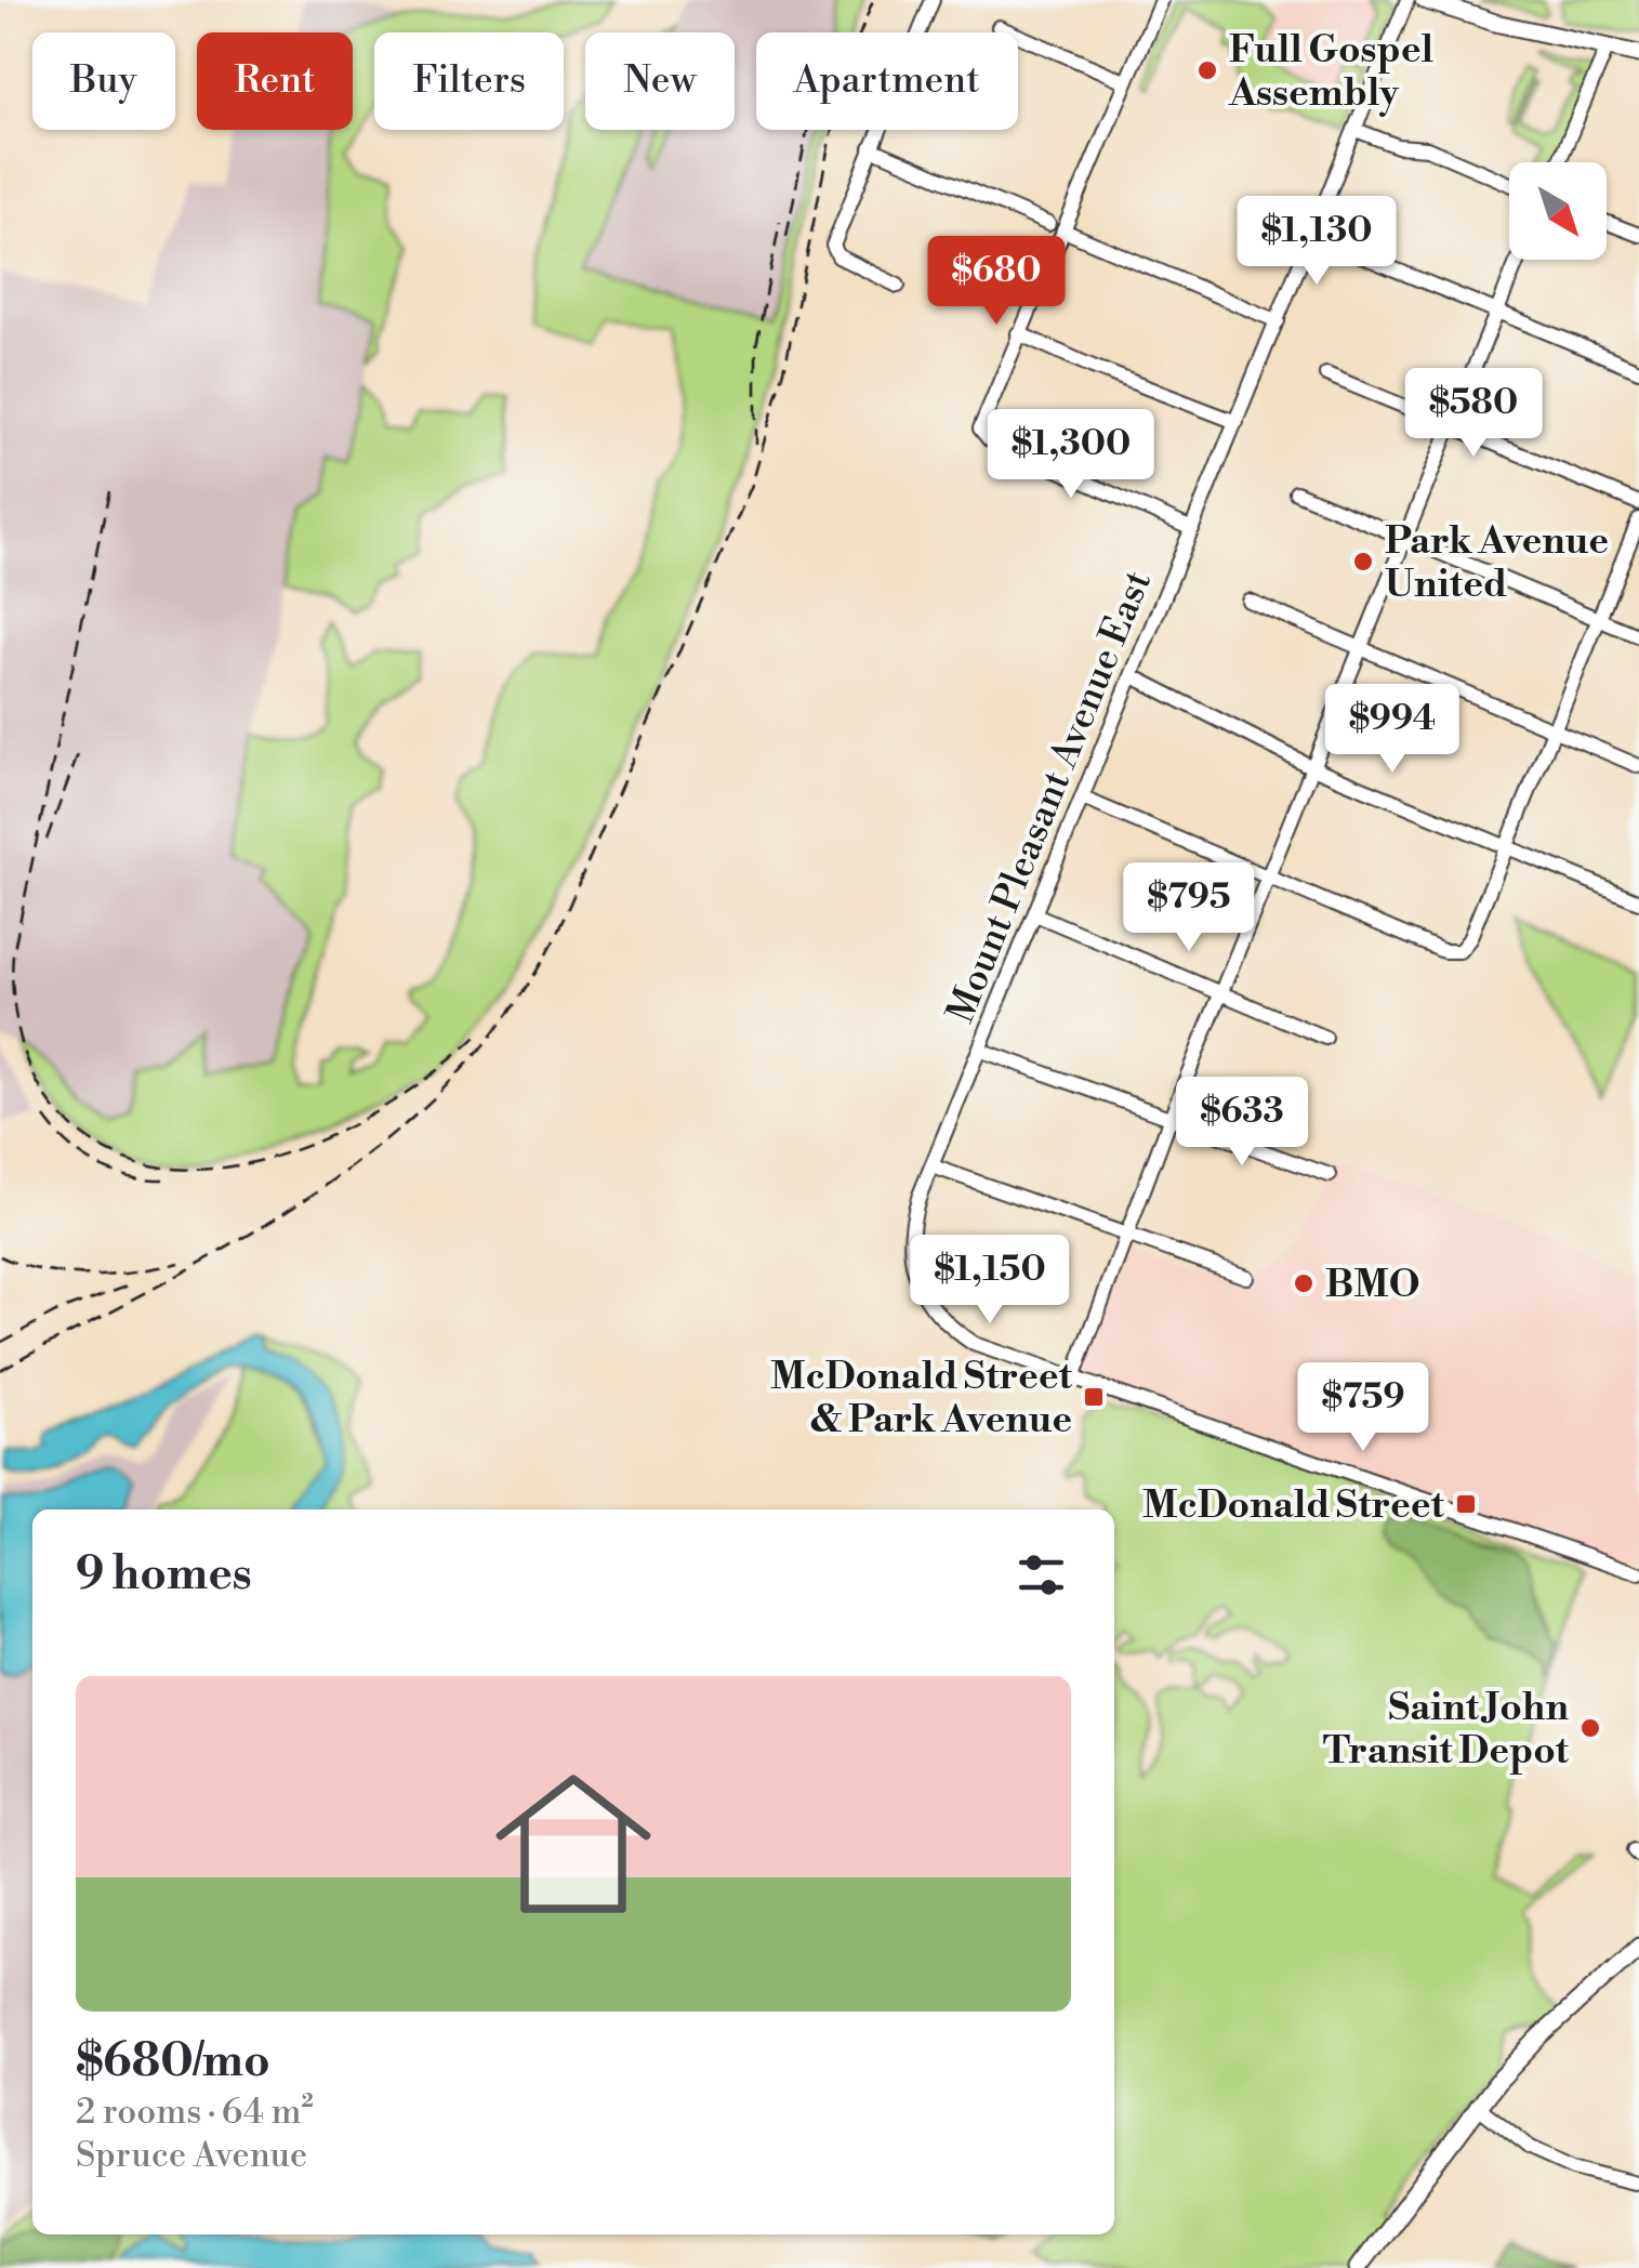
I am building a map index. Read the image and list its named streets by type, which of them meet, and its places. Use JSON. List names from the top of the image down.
{
  "streets": {
    "street": ["Mount Pleasant Avenue East"]
  },
  "places": {
    "other": [
      "Full Gospel Assembly",
      "Park Avenue United",
      "BMO",
      "Saint John Transit Depot"
    ],
    "transit": ["McDonald Street & Park Avenue", "McDonald Street"]
  },
  "north": "bottom right",
  "page": {
    "chip": [
      "Buy",
      "Rent",
      "Filters",
      "New",
      "Apartment"
    ],
    "price": [
      "$1,130",
      "$680",
      "$580",
      "$1,300",
      "$994",
      "$795",
      "$633",
      "$1,150",
      "$759"
    ],
    "heading": "9 homes",
    "list": [
      {
        "name": "$680/mo",
        "note": "2 rooms · 64 m² · Spruce Avenue"
      }
    ]
  }
}
